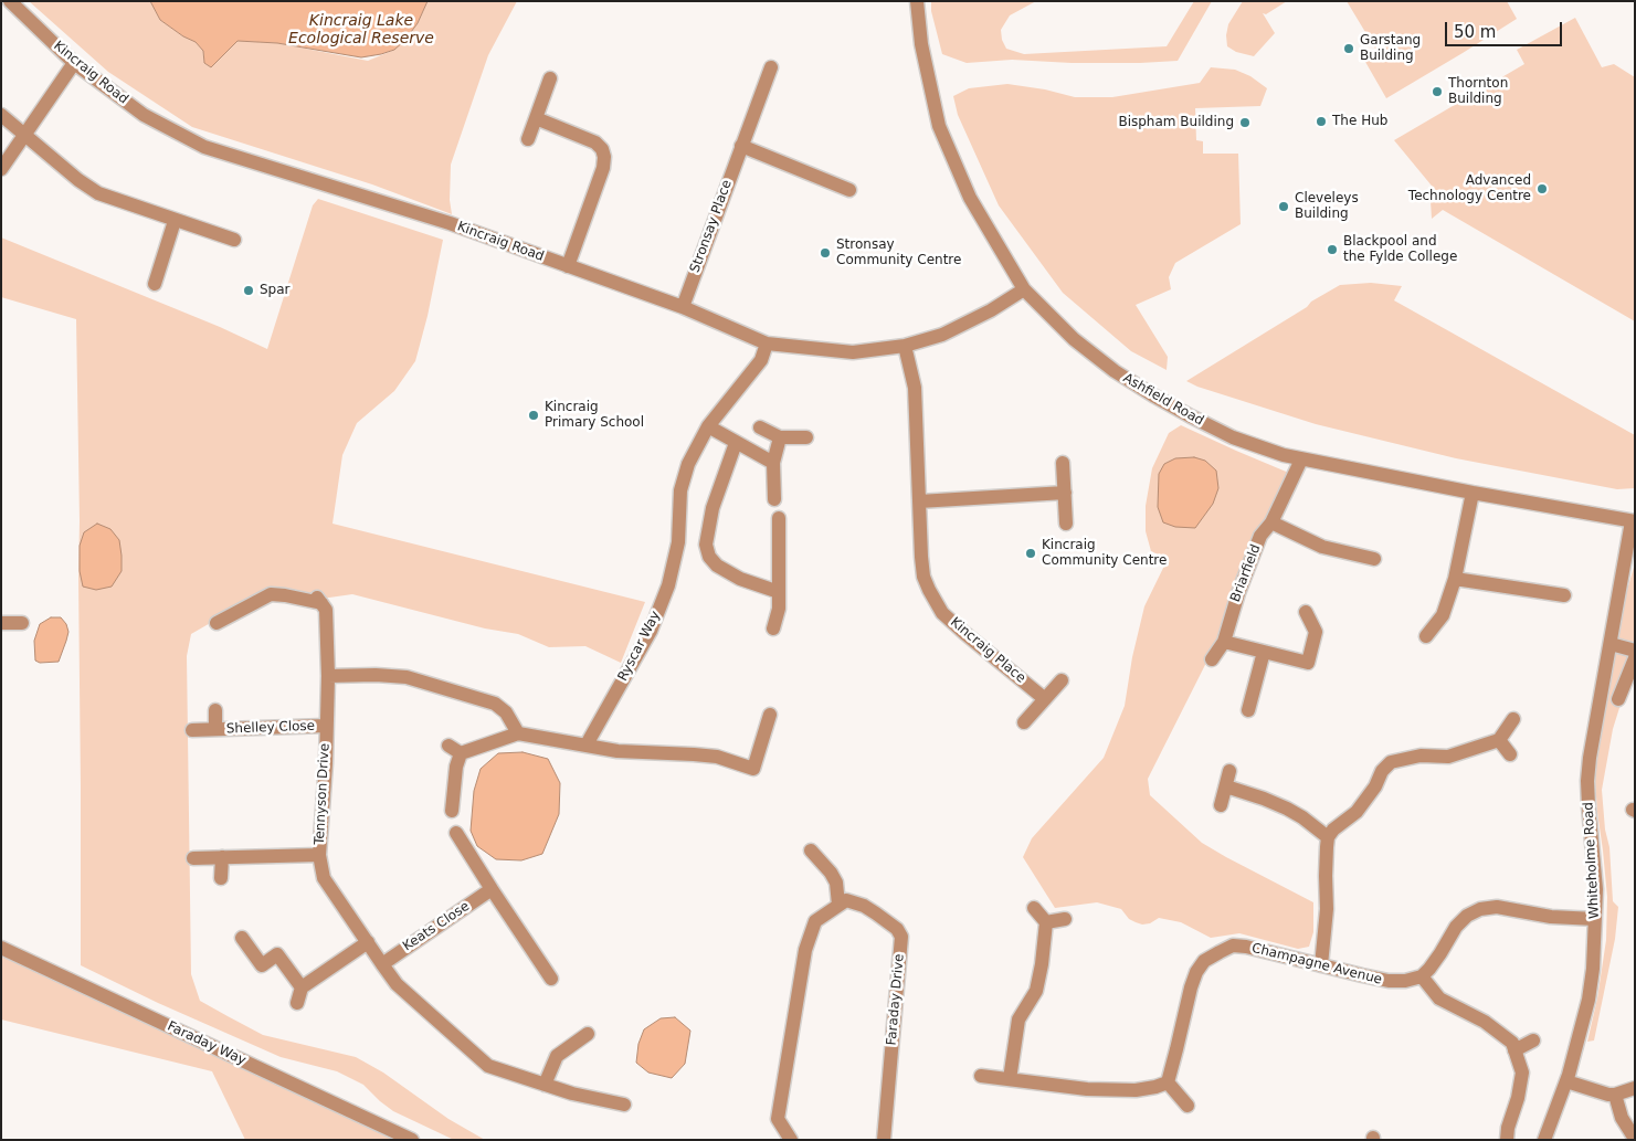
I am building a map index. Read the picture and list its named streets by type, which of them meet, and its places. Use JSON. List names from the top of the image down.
{
  "streets": {
    "street": [
      "Kincraig Road",
      "Stronsay Place",
      "Ashfield Road",
      "Briarfield",
      "Ryscar Way",
      "Kincraig Place",
      "Shelley Close",
      "Tennyson Drive",
      "Whiteholme Road",
      "Keats Close",
      "Champagne Avenue",
      "Faraday Drive",
      "Faraday Way"
    ]
  },
  "crossings": [
    ["Kincraig Road", "Stronsay Place"],
    ["Kincraig Road", "Ashfield Road"],
    ["Kincraig Road", "Ryscar Way"],
    ["Kincraig Road", "Kincraig Place"],
    ["Ashfield Road", "Briarfield"],
    ["Ashfield Road", "Whiteholme Road"],
    ["Shelley Close", "Tennyson Drive"],
    ["Tennyson Drive", "Keats Close"]
  ],
  "water": ["Kincraig Lake Ecological Reserve"],
  "places": [
    "Garstang Building",
    "Thornton Building",
    "The Hub",
    "Bispham Building",
    "Advanced Technology Centre",
    "Cleveleys Building",
    "Blackpool and the Fylde College",
    "Stronsay Community Centre",
    "Spar",
    "Kincraig Primary School",
    "Kincraig Community Centre"
  ],
  "scale_bar": "50 m"
}
